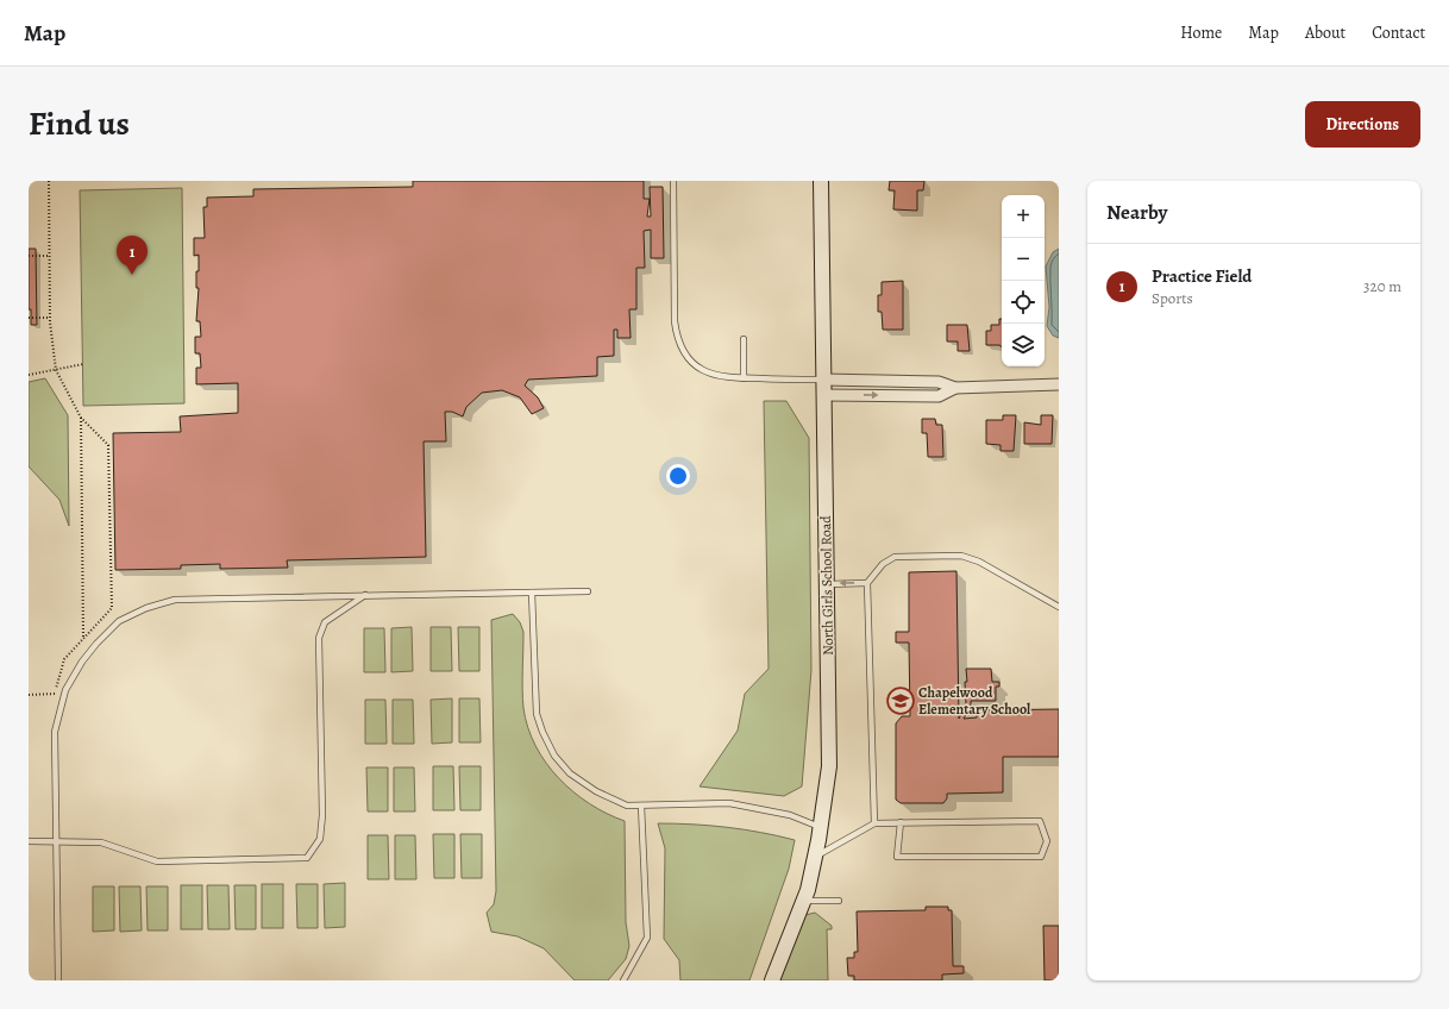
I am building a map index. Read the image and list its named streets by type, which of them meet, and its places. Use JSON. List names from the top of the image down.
{
  "streets": {
    "main road": ["North Girls School Road"]
  },
  "places": {
    "school or university": ["Chapelwood Elementary School"]
  },
  "page": {
    "header": "Map",
    "nav": [
      "Home",
      "Map",
      "About",
      "Contact"
    ],
    "title": "Find us",
    "buttons": "Directions",
    "heading": "Nearby",
    "map_buttons": ["+", "−"],
    "pins": "1",
    "list": [
      {
        "mark": "1",
        "name": "Practice Field",
        "note": "Sports",
        "value": "320 m"
      }
    ]
  }
}
